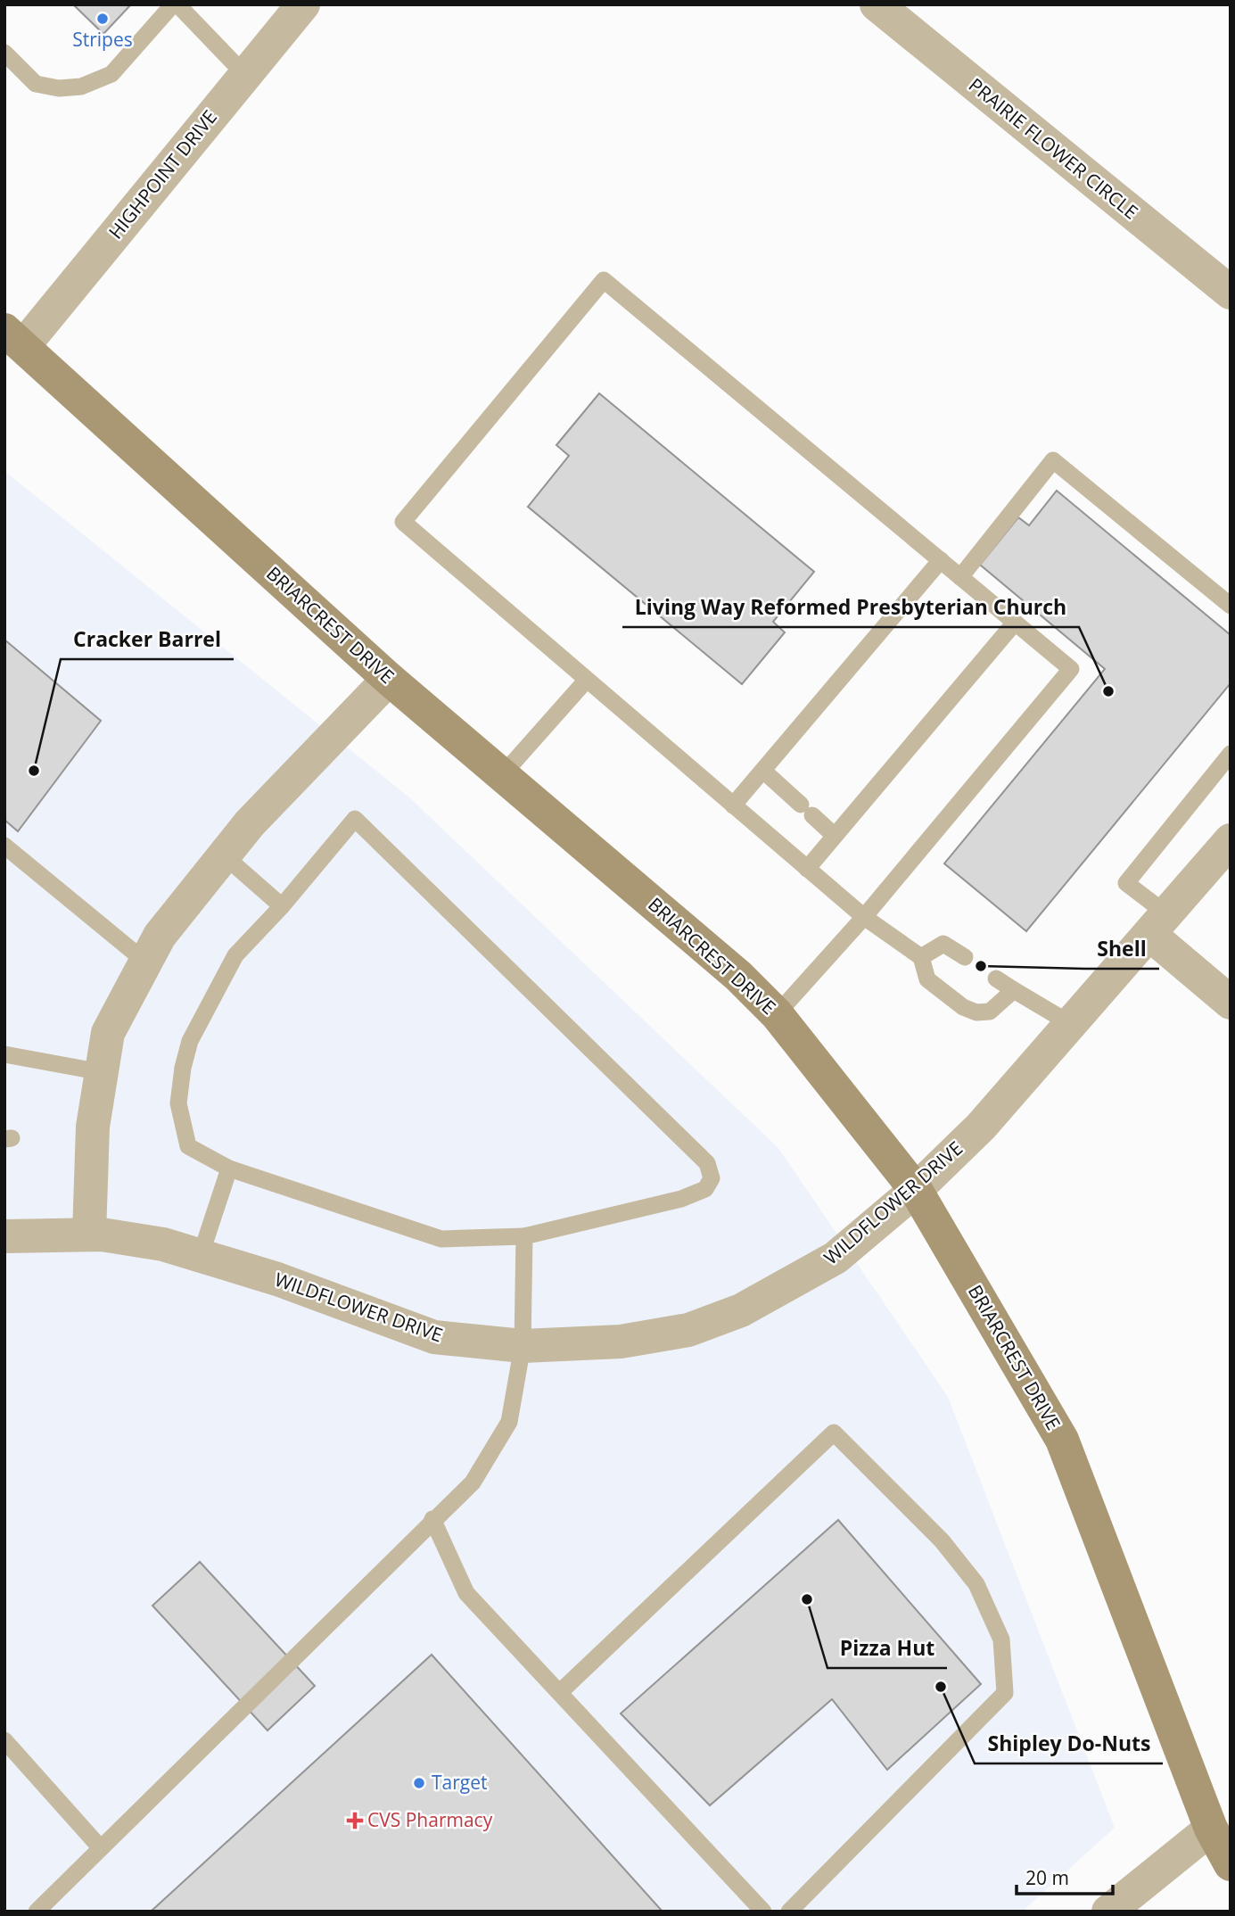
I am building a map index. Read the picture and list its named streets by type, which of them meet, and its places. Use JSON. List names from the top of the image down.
{
  "streets": {
    "main road": ["BRIARCREST DRIVE"],
    "street": ["PRAIRIE FLOWER CIRCLE", "HIGHPOINT DRIVE", "WILDFLOWER DRIVE"]
  },
  "crossings": [
    ["HIGHPOINT DRIVE", "BRIARCREST DRIVE"],
    ["BRIARCREST DRIVE", "WILDFLOWER DRIVE"]
  ],
  "places": {
    "other": [
      "Stripes",
      "Living Way Reformed Presbyterian Church",
      "Cracker Barrel",
      "Shell",
      "Pizza Hut",
      "Shipley Do-Nuts",
      "Target"
    ],
    "health": ["CVS Pharmacy"]
  },
  "scale_bar": "20 m"
}
